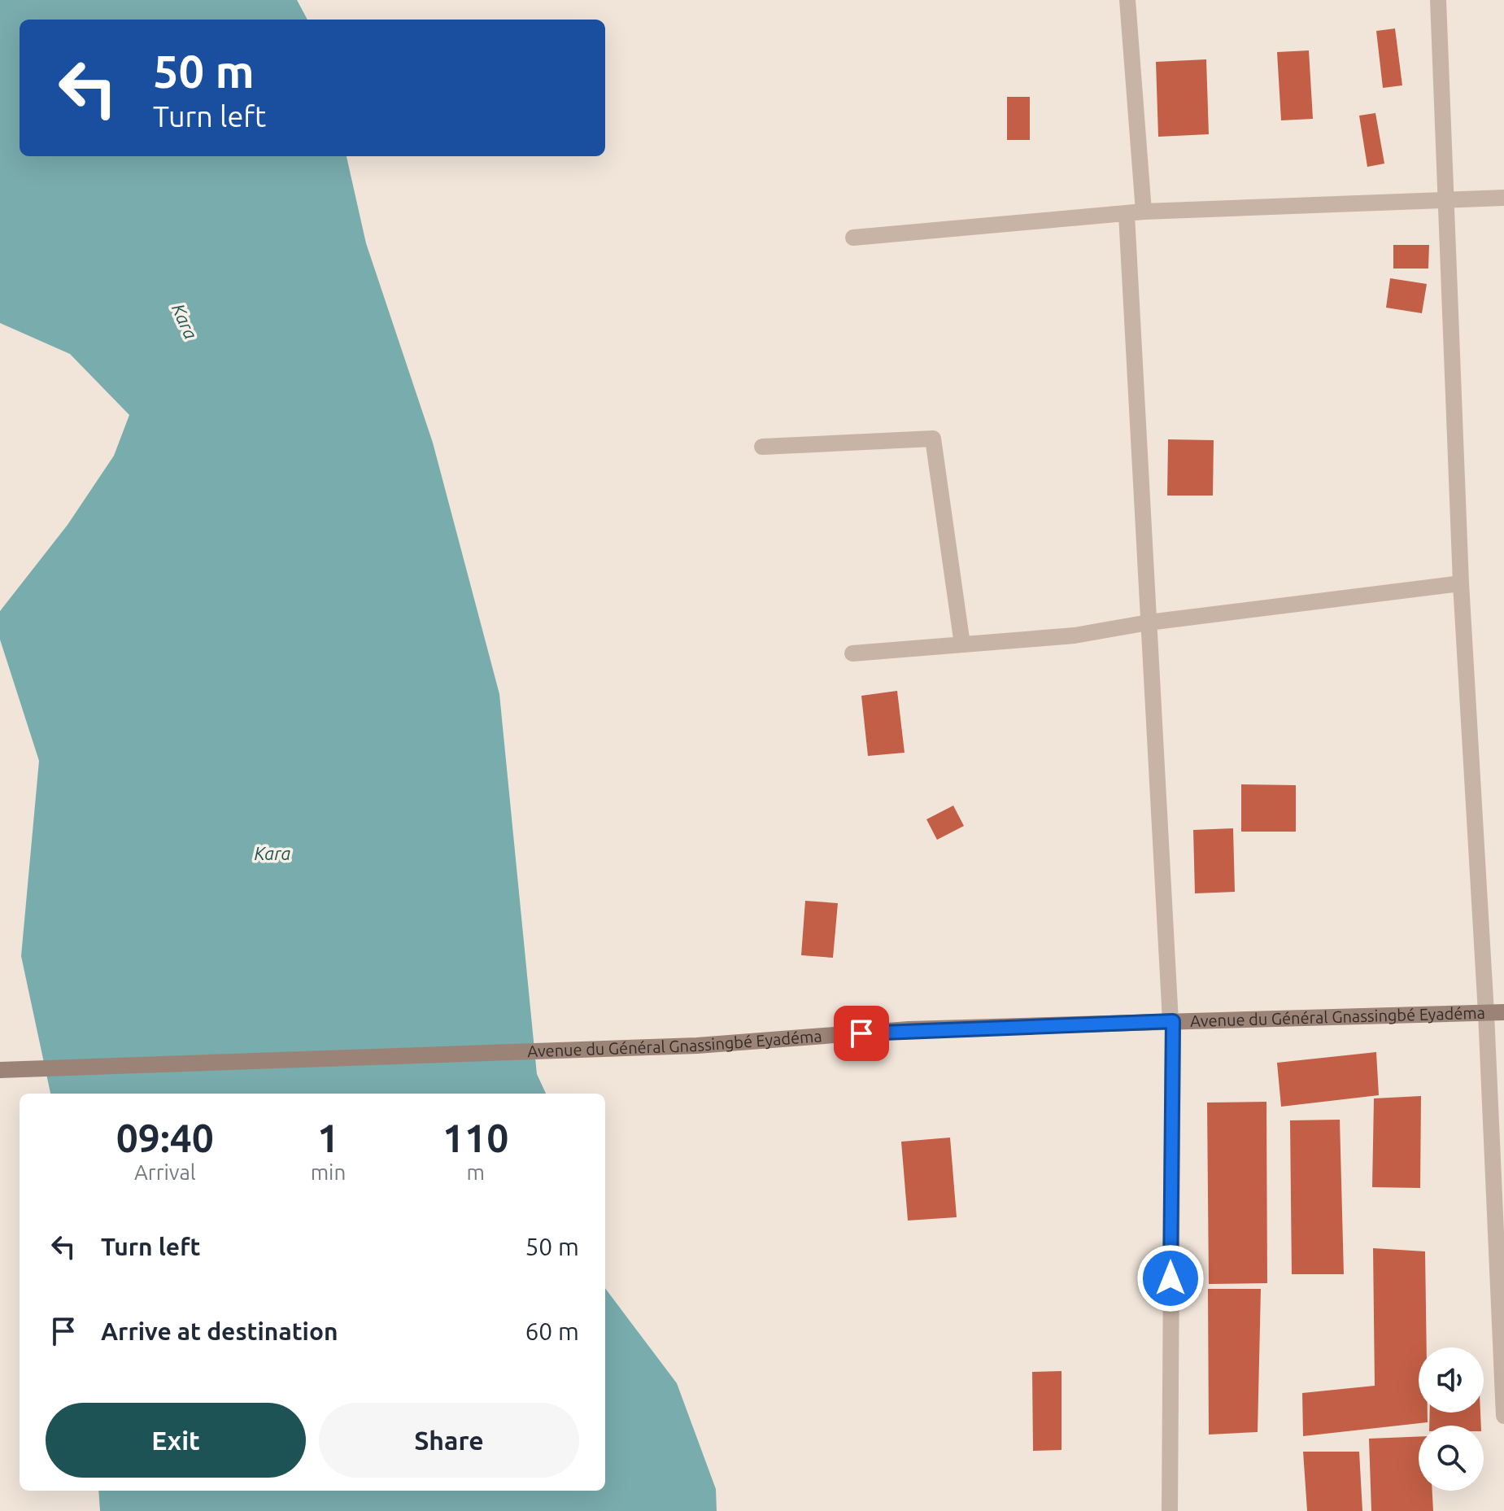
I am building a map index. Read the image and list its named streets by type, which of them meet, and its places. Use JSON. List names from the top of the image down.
{
  "streets": {
    "main road": ["Avenue du Général Gnassingbé Eyadéma"]
  },
  "water": ["Kara"],
  "page": {
    "turn": ["50 m", "Turn left"],
    "eta": [
      "09:40",
      "Arrival",
      "1",
      "min",
      "110",
      "m"
    ],
    "list": [
      {
        "name": "Turn left",
        "value": "50 m"
      },
      {
        "name": "Arrive at destination",
        "value": "60 m"
      }
    ],
    "buttons": ["Exit", "Share"]
  }
}
